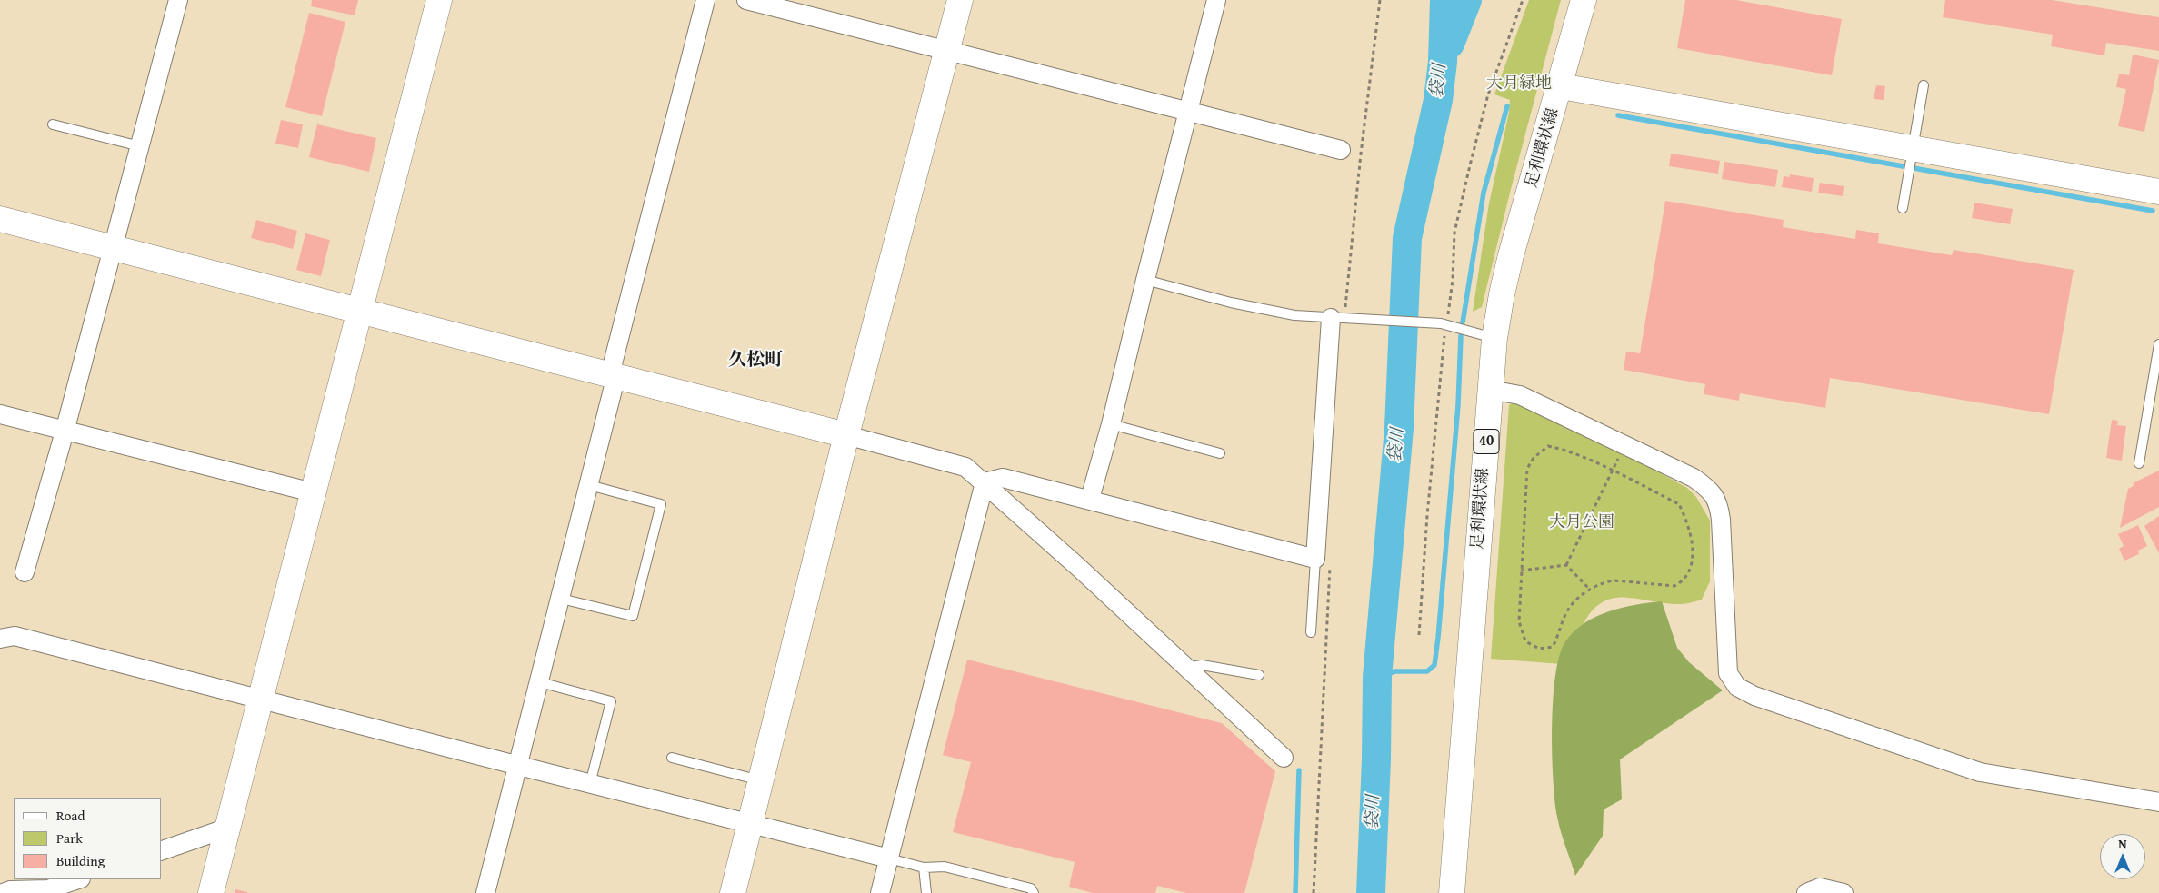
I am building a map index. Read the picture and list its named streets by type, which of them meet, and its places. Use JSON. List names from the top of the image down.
{
  "streets": {
    "street": ["足利環状線", "40"]
  },
  "districts": ["久松町"],
  "water": ["袋川"],
  "parks": ["大月緑地", "大月公園"],
  "legend": ["Road", "Park", "Building"],
  "north": "top"
}
